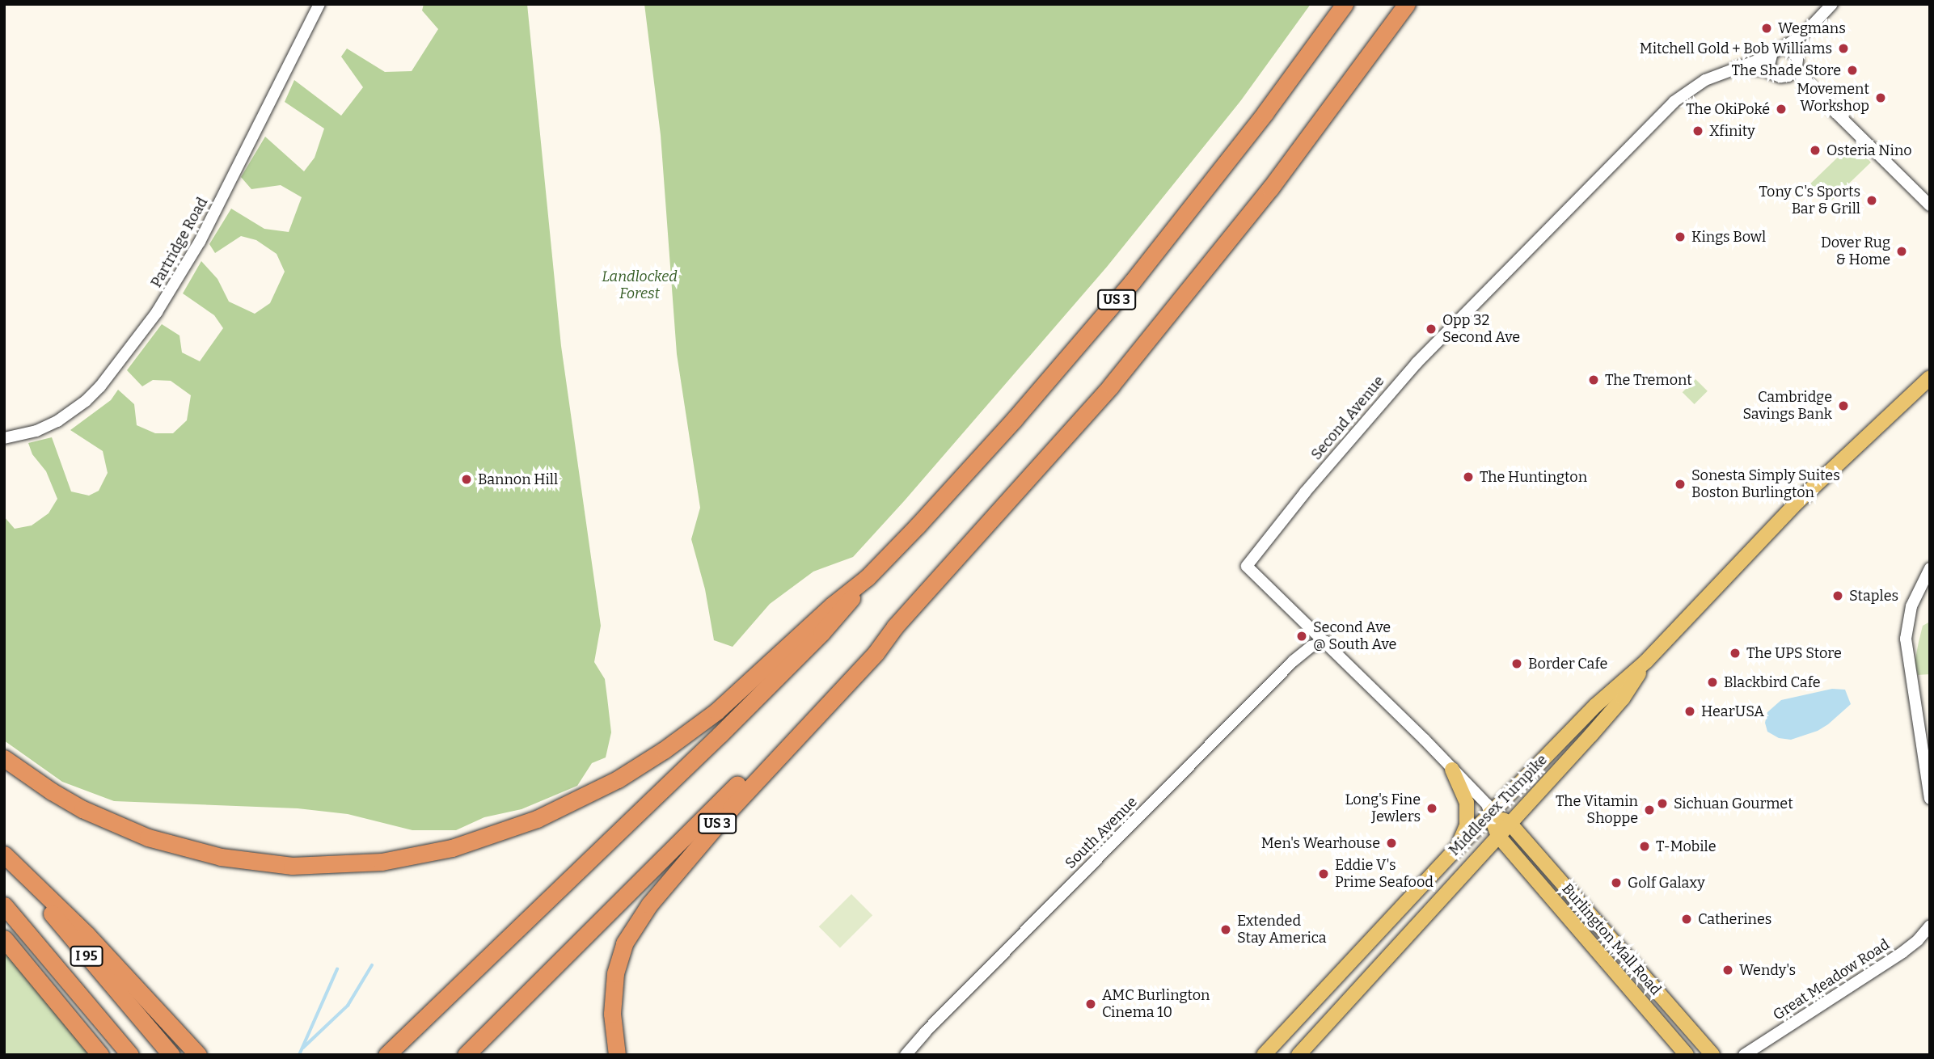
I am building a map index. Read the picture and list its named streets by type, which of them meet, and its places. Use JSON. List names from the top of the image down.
{
  "streets": {
    "highway": ["US 3", "I 95"],
    "main road": ["Middlesex Turnpike", "Burlington Mall Road"],
    "street": [
      "Partridge Road",
      "Second Avenue",
      "South Avenue",
      "Great Meadow Road"
    ]
  },
  "crossings": [
    ["Second Avenue", "Middlesex Turnpike"],
    ["Second Avenue", "South Avenue"],
    ["Middlesex Turnpike", "Burlington Mall Road"]
  ],
  "parks": ["Landlocked Forest"],
  "places": [
    "Wegmans",
    "Mitchell Gold + Bob Williams",
    "The Shade Store",
    "Movement Workshop",
    "The OkiPoké",
    "Xfinity",
    "Osteria Nino",
    "Tony C's Sports Bar & Grill",
    "Kings Bowl",
    "Dover Rug & Home",
    "Opp 32 Second Ave",
    "The Tremont",
    "Cambridge Savings Bank",
    "The Huntington",
    "Bannon Hill",
    "Sonesta Simply Suites Boston Burlington",
    "Staples",
    "Second Ave @ South Ave",
    "The UPS Store",
    "Border Cafe",
    "Blackbird Cafe",
    "HearUSA",
    "Sichuan Gourmet",
    "Long's Fine Jewlers",
    "The Vitamin Shoppe",
    "Men's Wearhouse",
    "T-Mobile",
    "Eddie V's Prime Seafood",
    "Golf Galaxy",
    "Catherines",
    "Extended Stay America",
    "Wendy's",
    "AMC Burlington Cinema 10"
  ]
}
